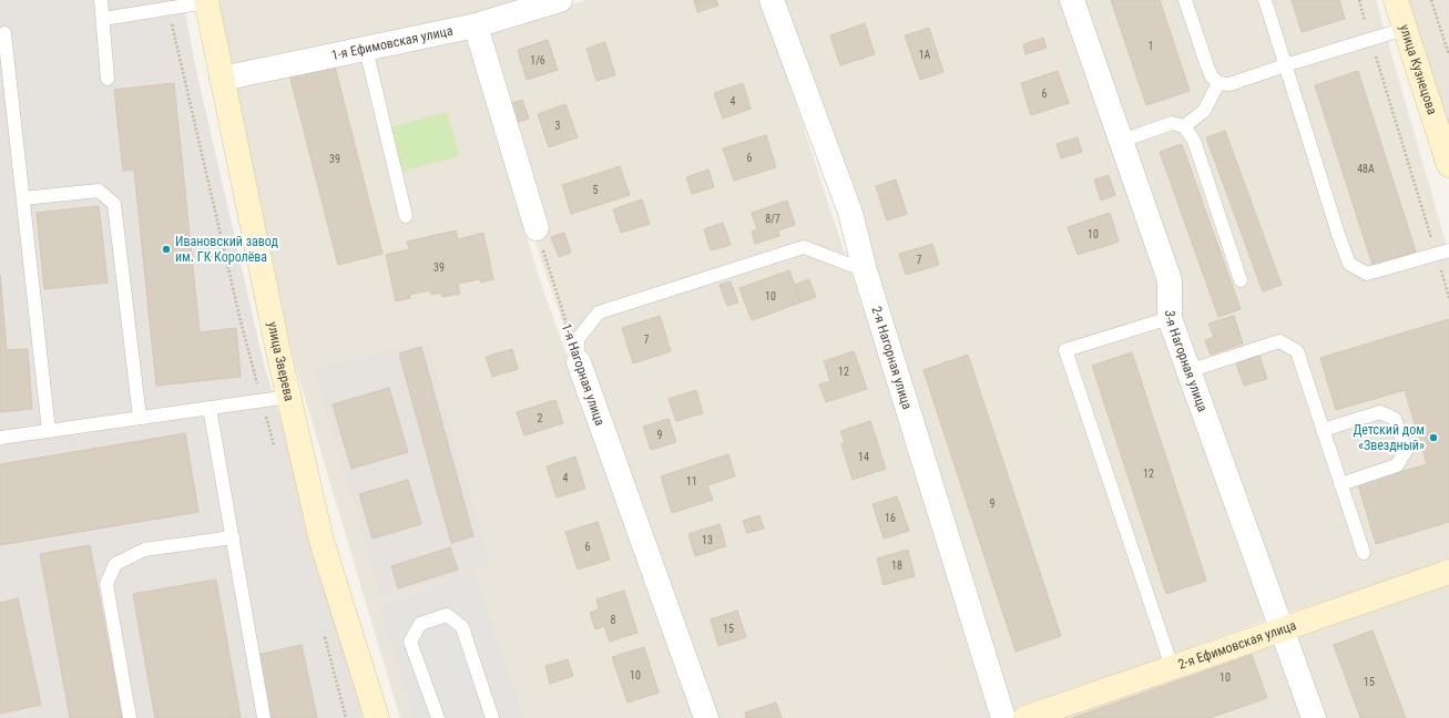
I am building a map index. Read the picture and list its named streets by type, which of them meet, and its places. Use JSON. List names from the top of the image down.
{
  "streets": {
    "street": [
      "1-я Ефимовская улица",
      "улица Кузнецова",
      "2-я Нагорная улица",
      "3-я Нагорная улица",
      "улица Зверева",
      "1-я Нагорная улица",
      "2-я Ефимовская улица"
    ]
  },
  "crossings": [
    ["1-я Ефимовская улица", "улица Зверева"],
    ["3-я Нагорная улица", "2-я Ефимовская улица"]
  ],
  "places": ["Ивановский завод им. ГК Королёва", "Детский дом «Звездный»"],
  "house_numbers": [
    "1",
    "1А",
    "1/6",
    "6",
    "4",
    "3",
    "6",
    "39",
    "48А",
    "5",
    "8/7",
    "10",
    "7",
    "39",
    "10",
    "7",
    "12",
    "2",
    "9",
    "14",
    "12",
    "4",
    "11",
    "9",
    "16",
    "13",
    "6",
    "18",
    "8",
    "15",
    "10",
    "10",
    "15"
  ]
}
